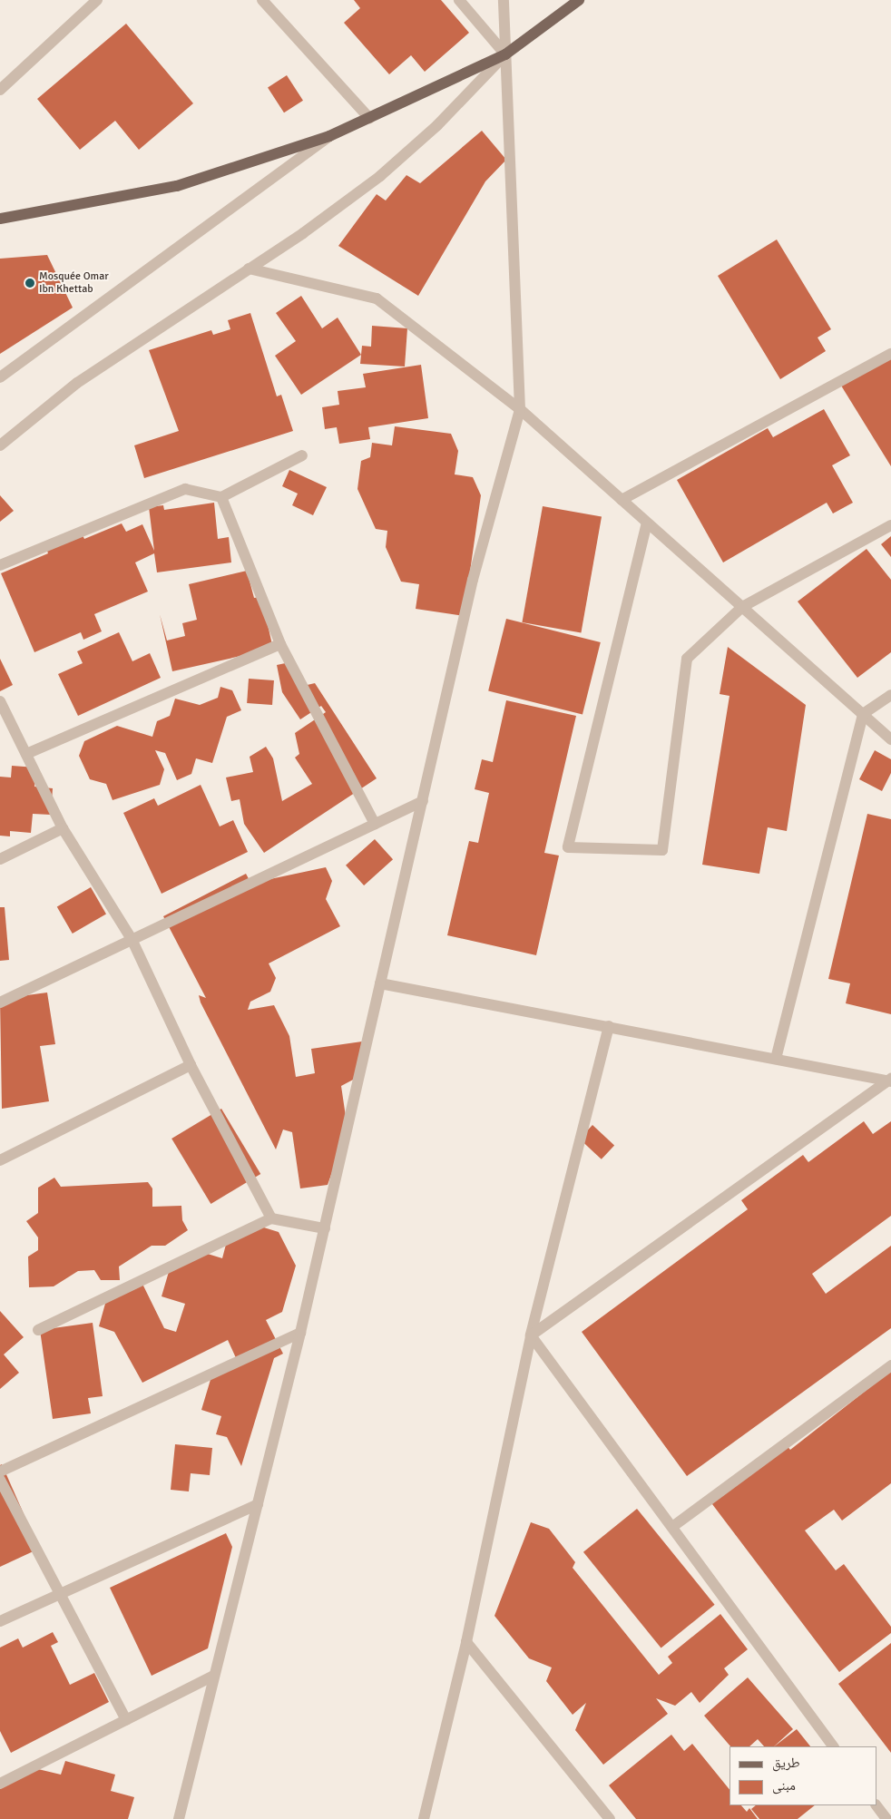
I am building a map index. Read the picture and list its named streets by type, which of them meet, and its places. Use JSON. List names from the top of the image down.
{
  "places": ["Mosquée Omar Ibn Khettab"],
  "legend": ["طريق", "مبنى"]
}
